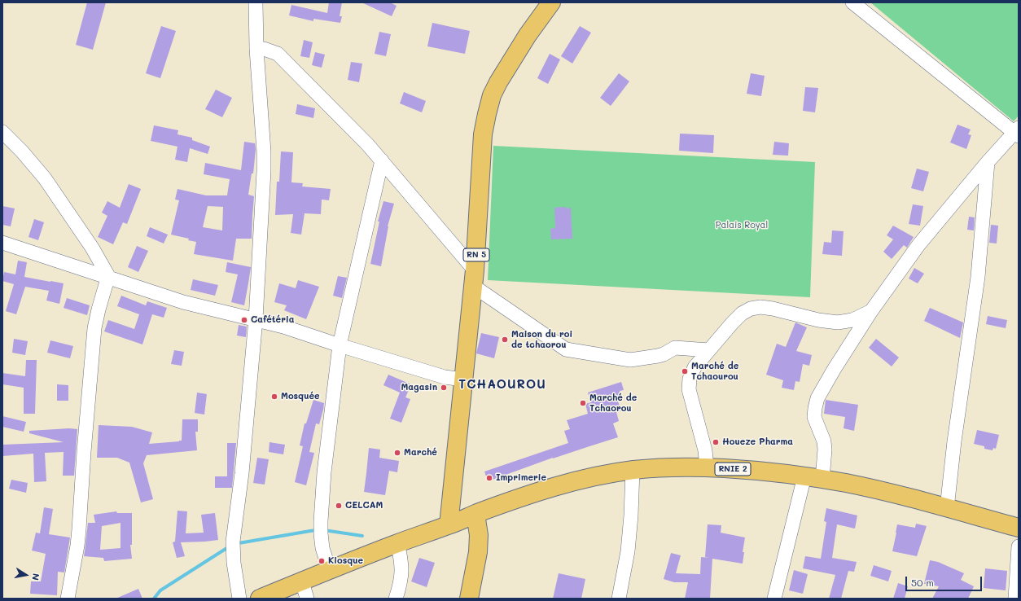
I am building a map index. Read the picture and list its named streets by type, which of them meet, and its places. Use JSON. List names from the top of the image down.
{
  "streets": {
    "main road": ["RN 5", "RNIE 2"]
  },
  "crossings": [
    ["RN 5", "RNIE 2"]
  ],
  "districts": ["TCHAOUROU"],
  "parks": ["Palais Royal"],
  "places": [
    "Cafétéria",
    "Maison du roi de tchaorou",
    "Marché de Tchaourou",
    "Magasin",
    "Mosquée",
    "Marché de Tchaorou",
    "Houeze Pharma",
    "Marché",
    "Imprimerie",
    "CELCAM",
    "Kiosque"
  ],
  "scale_bar": "50 m",
  "north": "right"
}
